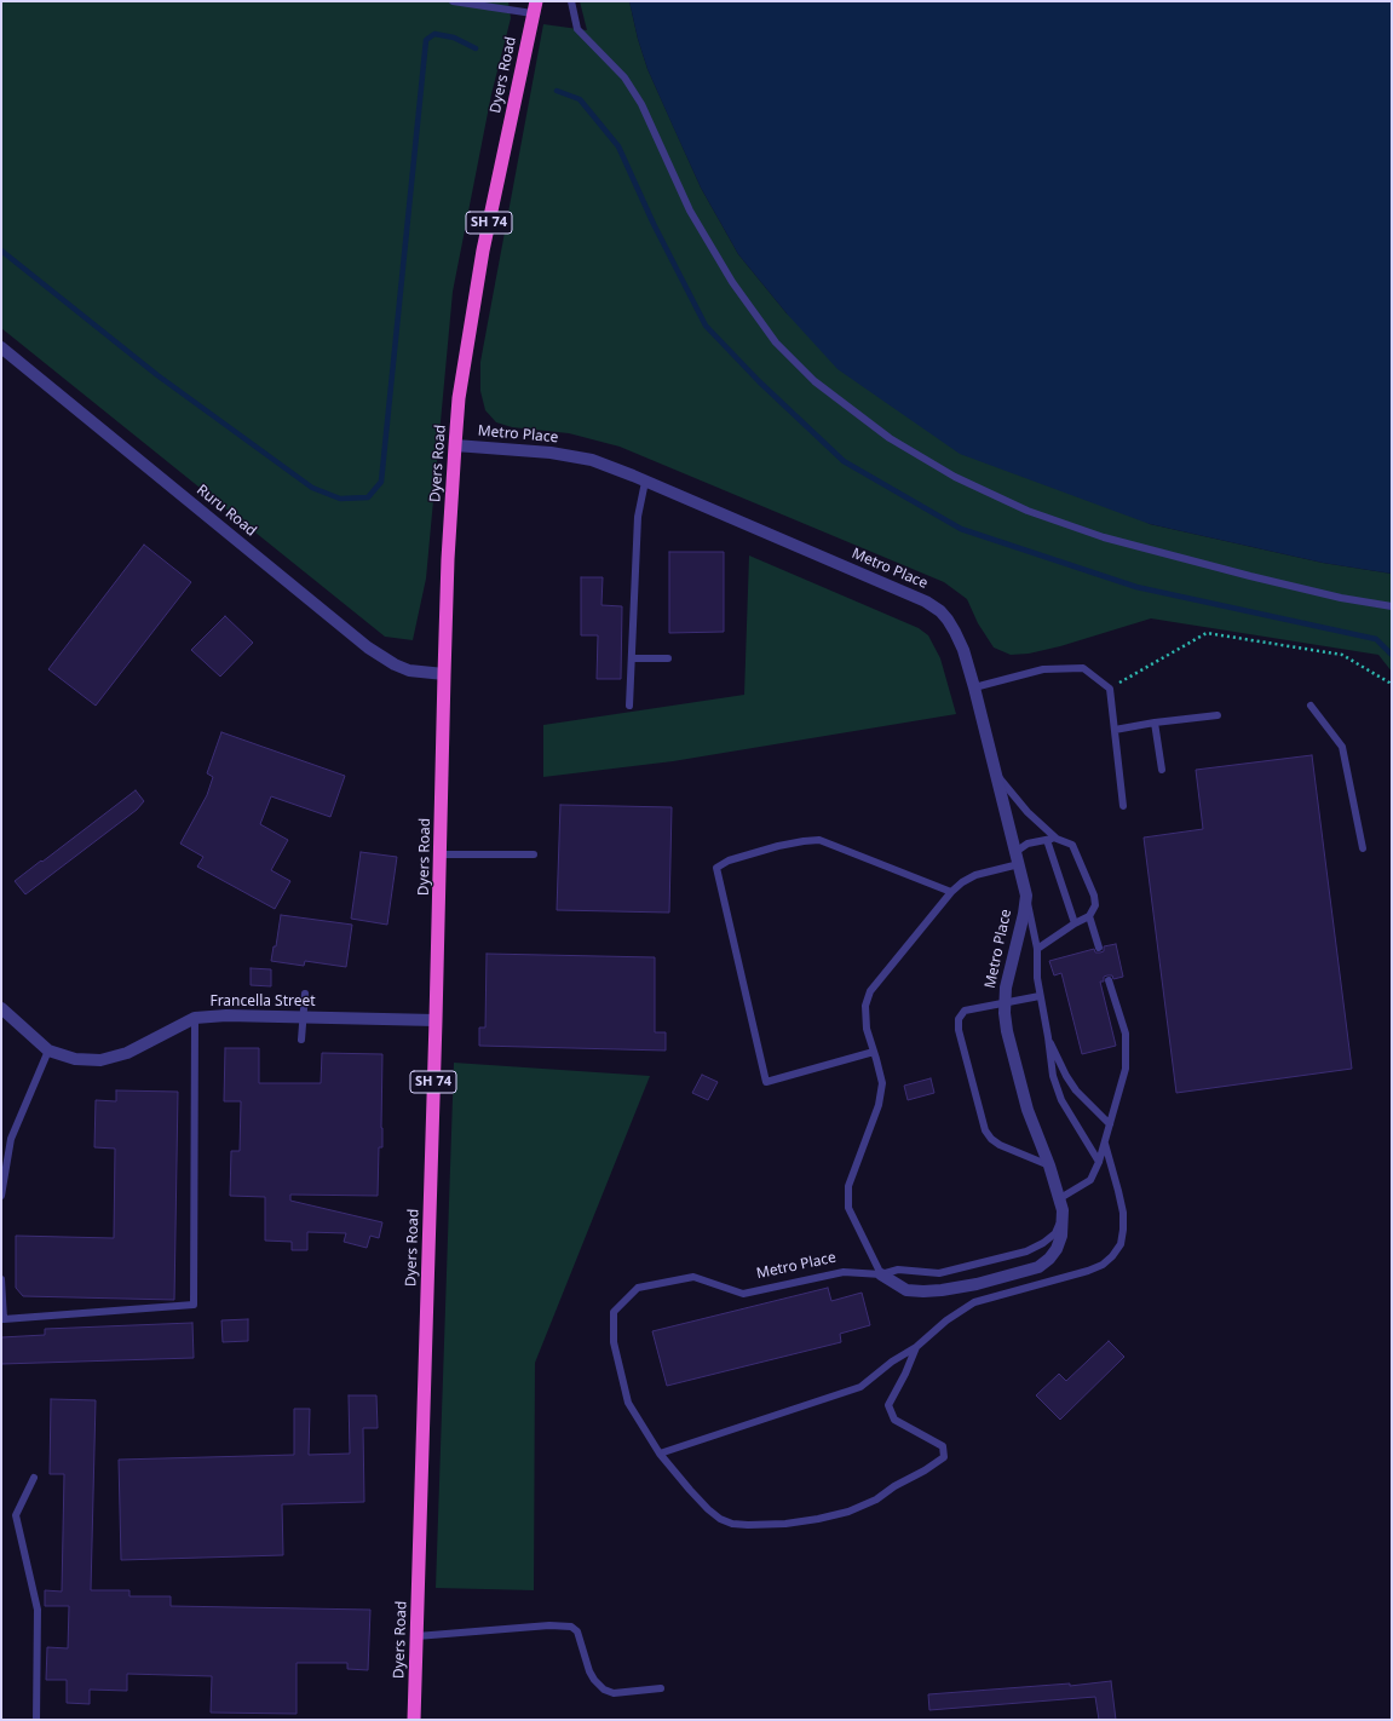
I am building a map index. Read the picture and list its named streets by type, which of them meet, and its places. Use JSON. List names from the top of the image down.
{
  "streets": {
    "highway": ["Dyers Road", "SH 74"],
    "street": ["Metro Place", "Ruru Road", "Francella Street"]
  },
  "crossings": [
    ["Dyers Road", "Metro Place"],
    ["Dyers Road", "Ruru Road"],
    ["Dyers Road", "Francella Street"]
  ]
}
